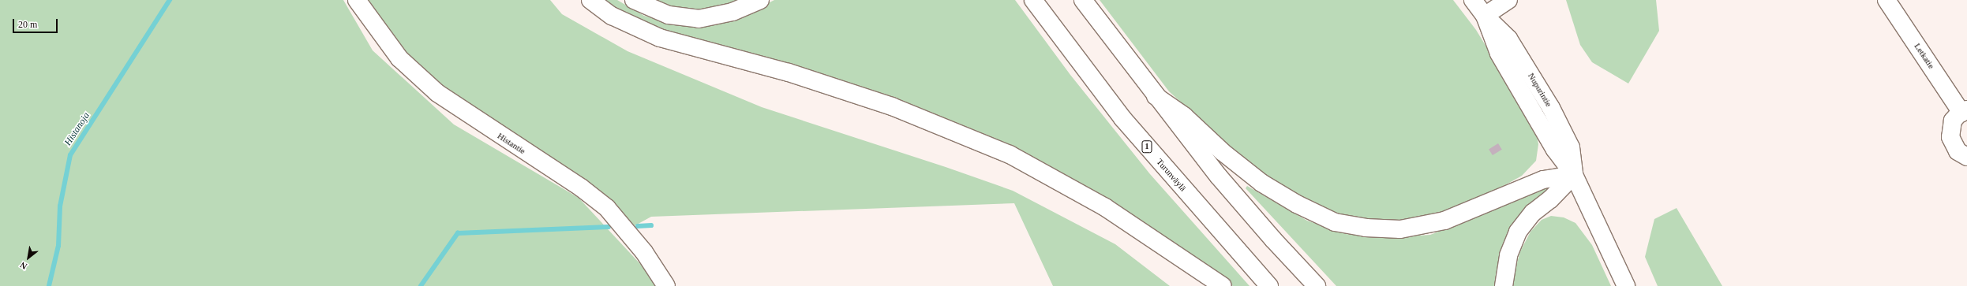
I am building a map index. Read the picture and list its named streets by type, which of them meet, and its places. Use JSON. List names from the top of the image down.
{
  "streets": {
    "main road": [
      "Letkatie",
      "Nupurintie",
      "Histantie",
      "1",
      "Turunväylä"
    ]
  },
  "water": ["Histanoja"],
  "scale_bar": "20 m",
  "north": "bottom left"
}
